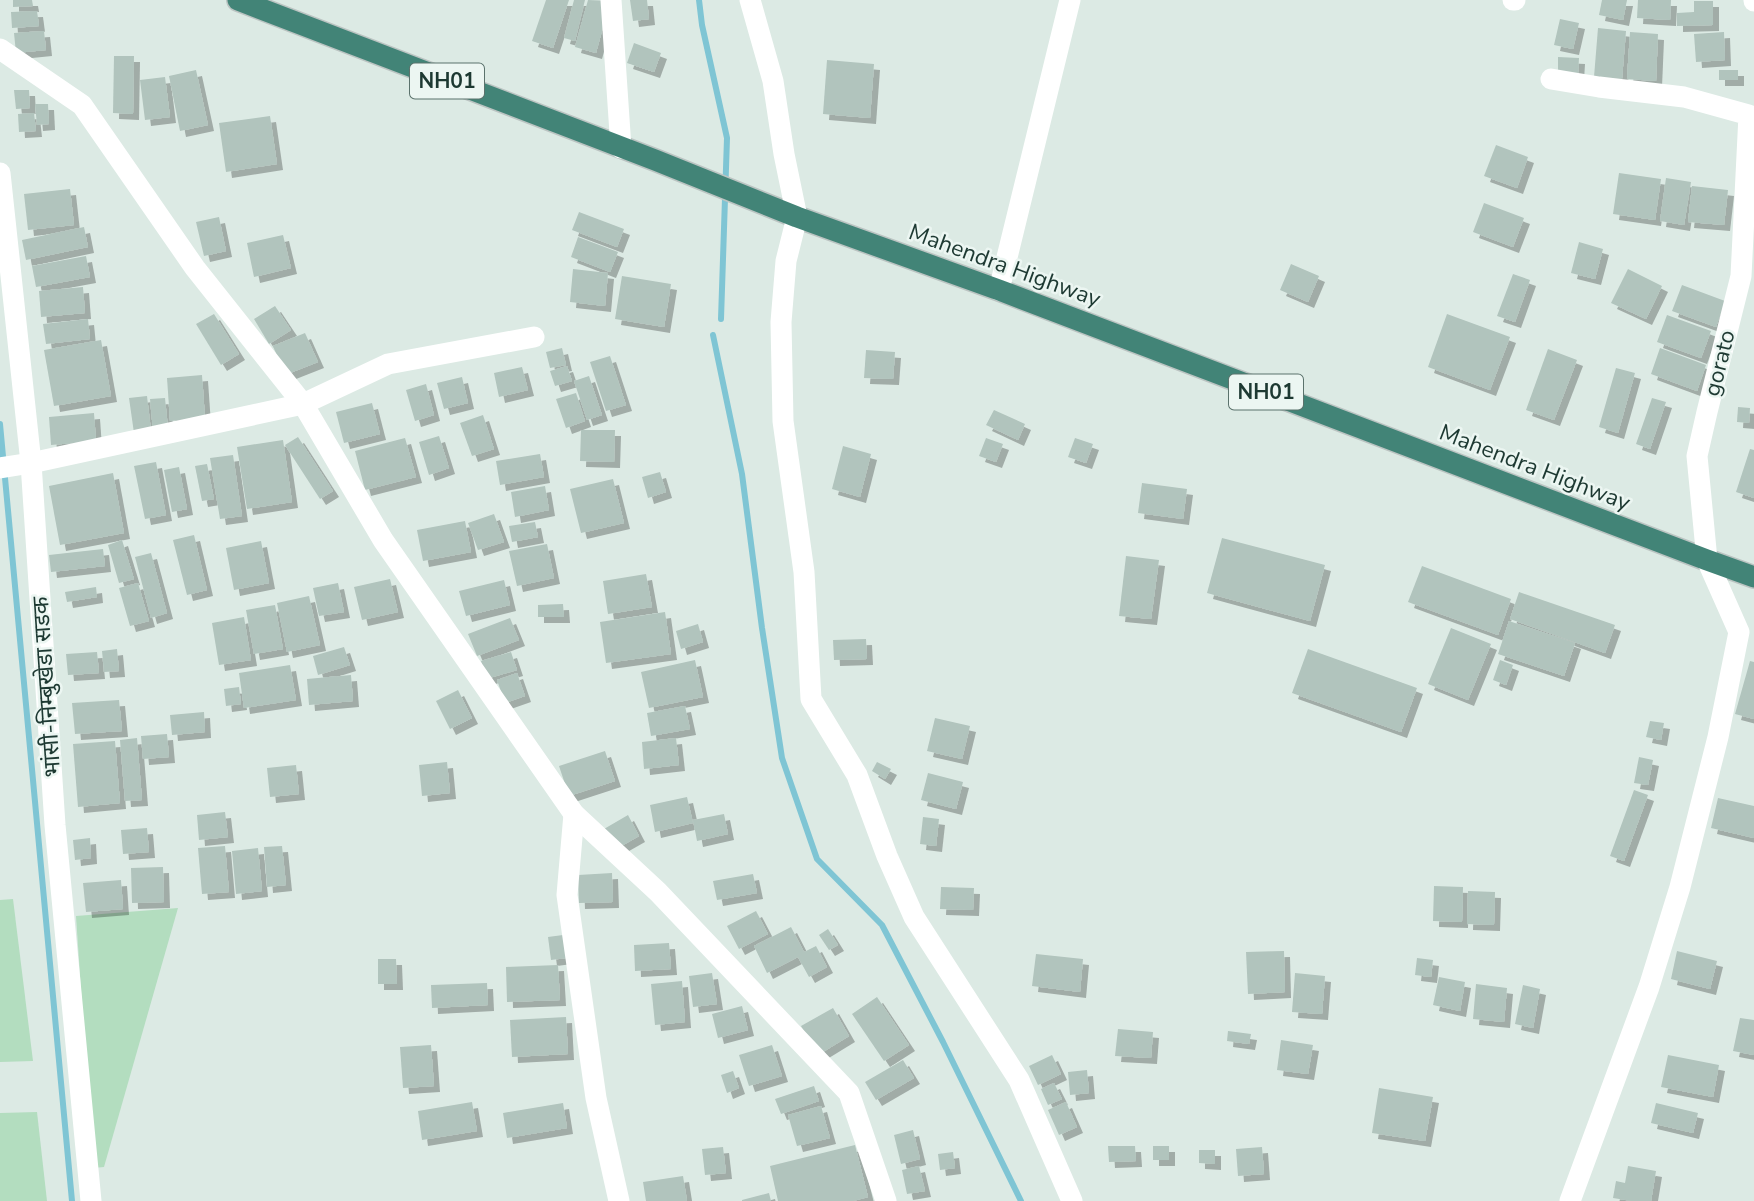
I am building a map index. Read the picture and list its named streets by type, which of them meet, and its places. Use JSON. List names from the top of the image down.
{
  "streets": {
    "highway": ["NH01", "Mahendra Highway"],
    "street": ["gorato", "भांसी-निम्बुखेडा सडक"]
  },
  "crossings": [
    ["Mahendra Highway", "gorato"]
  ]
}
